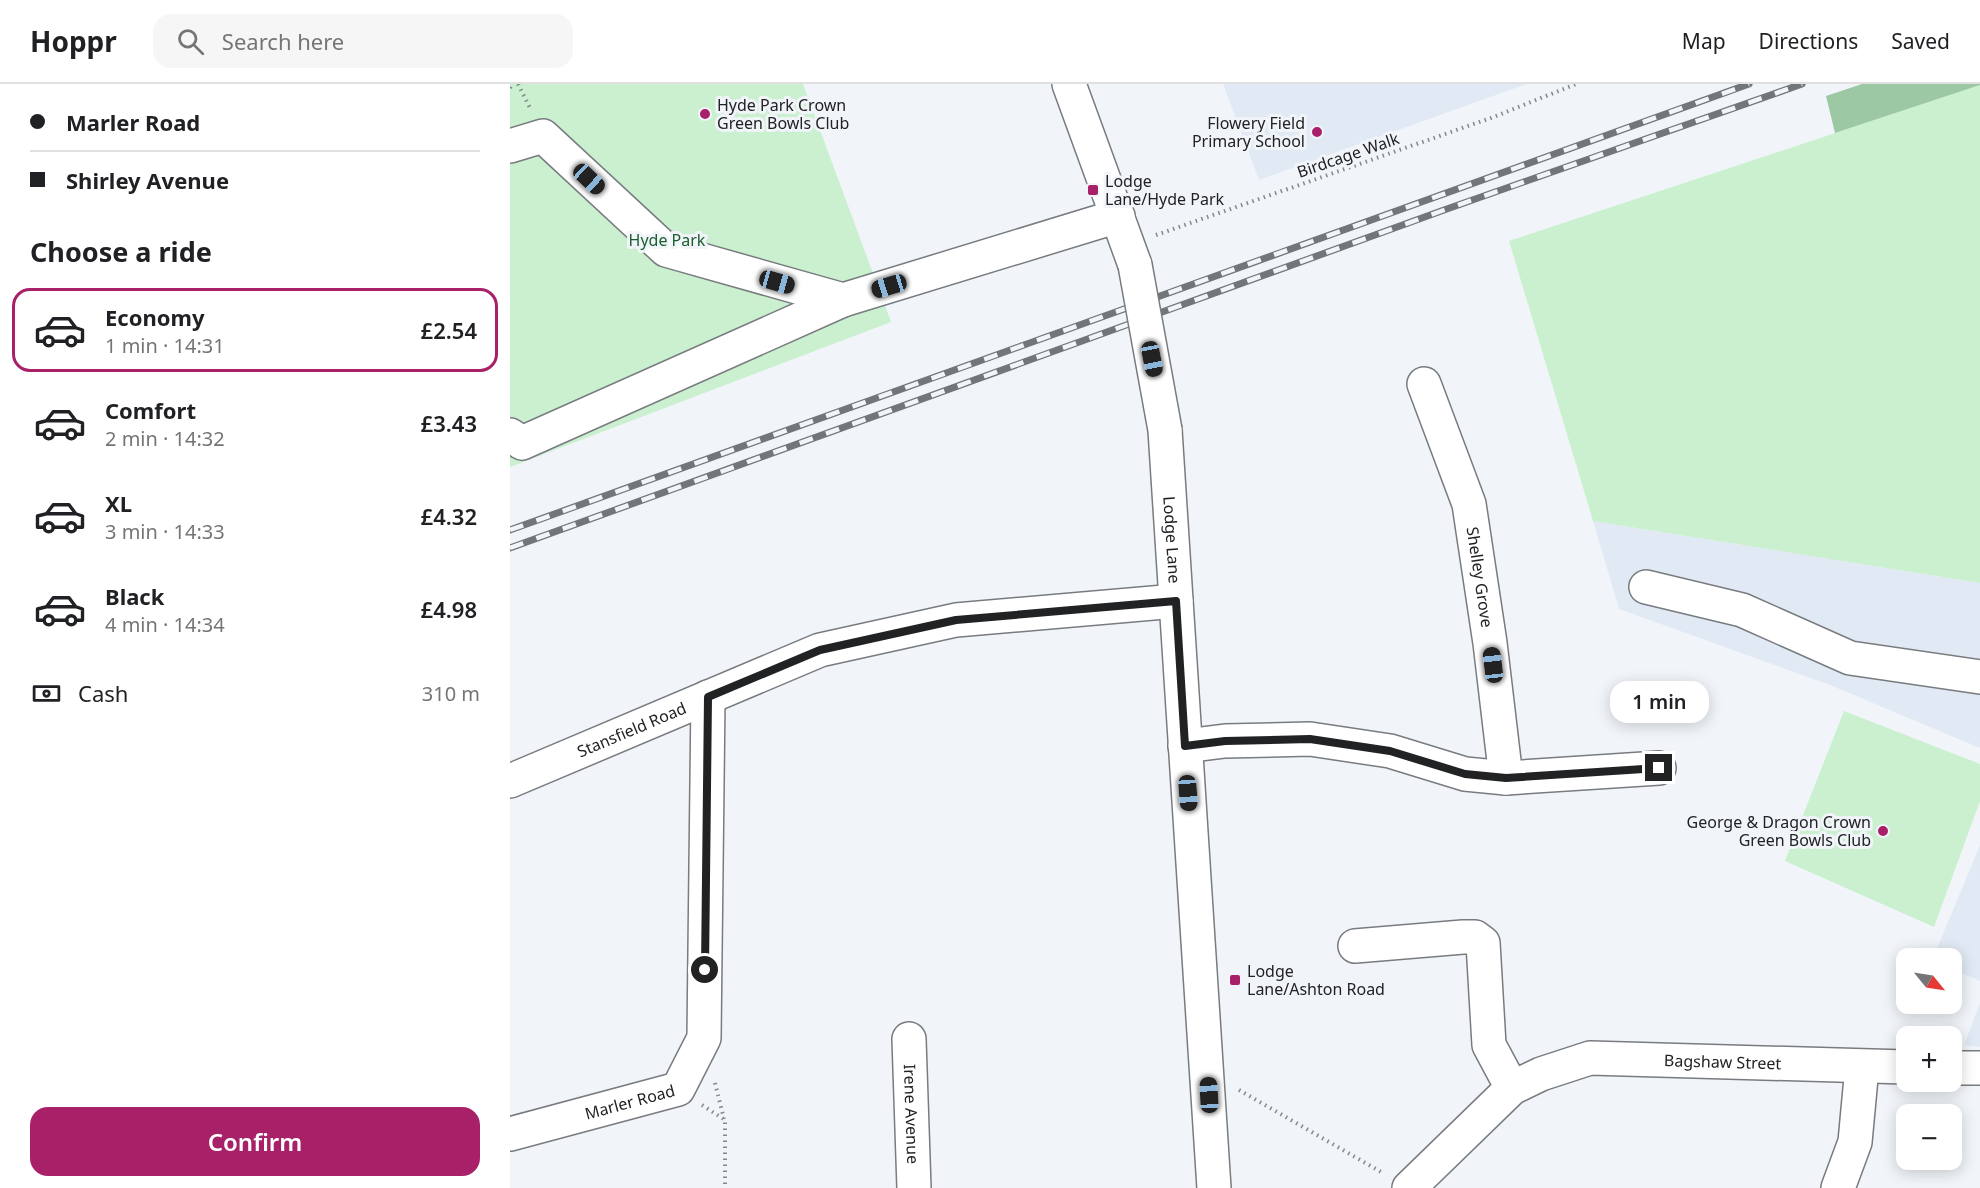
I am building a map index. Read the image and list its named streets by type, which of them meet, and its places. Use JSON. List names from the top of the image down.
{
  "streets": {
    "street": [
      "Lodge Lane",
      "Shelley Grove",
      "Stansfield Road",
      "Bagshaw Street",
      "Marler Road",
      "Irene Avenue"
    ],
    "path": ["Birdcage Walk"]
  },
  "crossings": [
    ["Birdcage Walk", "Lodge Lane"],
    ["Lodge Lane", "Stansfield Road"],
    ["Stansfield Road", "Marler Road"]
  ],
  "parks": ["Hyde Park"],
  "places": {
    "other": ["Hyde Park Crown Green Bowls Club", "Flowery Field Primary School", "George & Dragon Crown Green Bowls Club"],
    "transit": ["Lodge Lane/Hyde Park", "Lodge Lane/Ashton Road"]
  },
  "north": "bottom right",
  "page": {
    "header": "Hoppr",
    "search": "Search here",
    "nav": ["Map", "Directions", "Saved"],
    "banner": ["Marler Road", "Shirley Avenue"],
    "heading": "Choose a ride",
    "list": [
      {
        "name": "Economy",
        "note": "1 min · 14:31",
        "value": "£2.54"
      },
      {
        "name": "Comfort",
        "note": "2 min · 14:32",
        "value": "£3.43"
      },
      {
        "name": "XL",
        "note": "3 min · 14:33",
        "value": "£4.32"
      },
      {
        "name": "Black",
        "note": "4 min · 14:34",
        "value": "£4.98"
      }
    ],
    "pay": ["Cash", "310 m"],
    "bubble": "1 min",
    "map_buttons": ["+", "−"],
    "buttons": "Confirm"
  }
}
